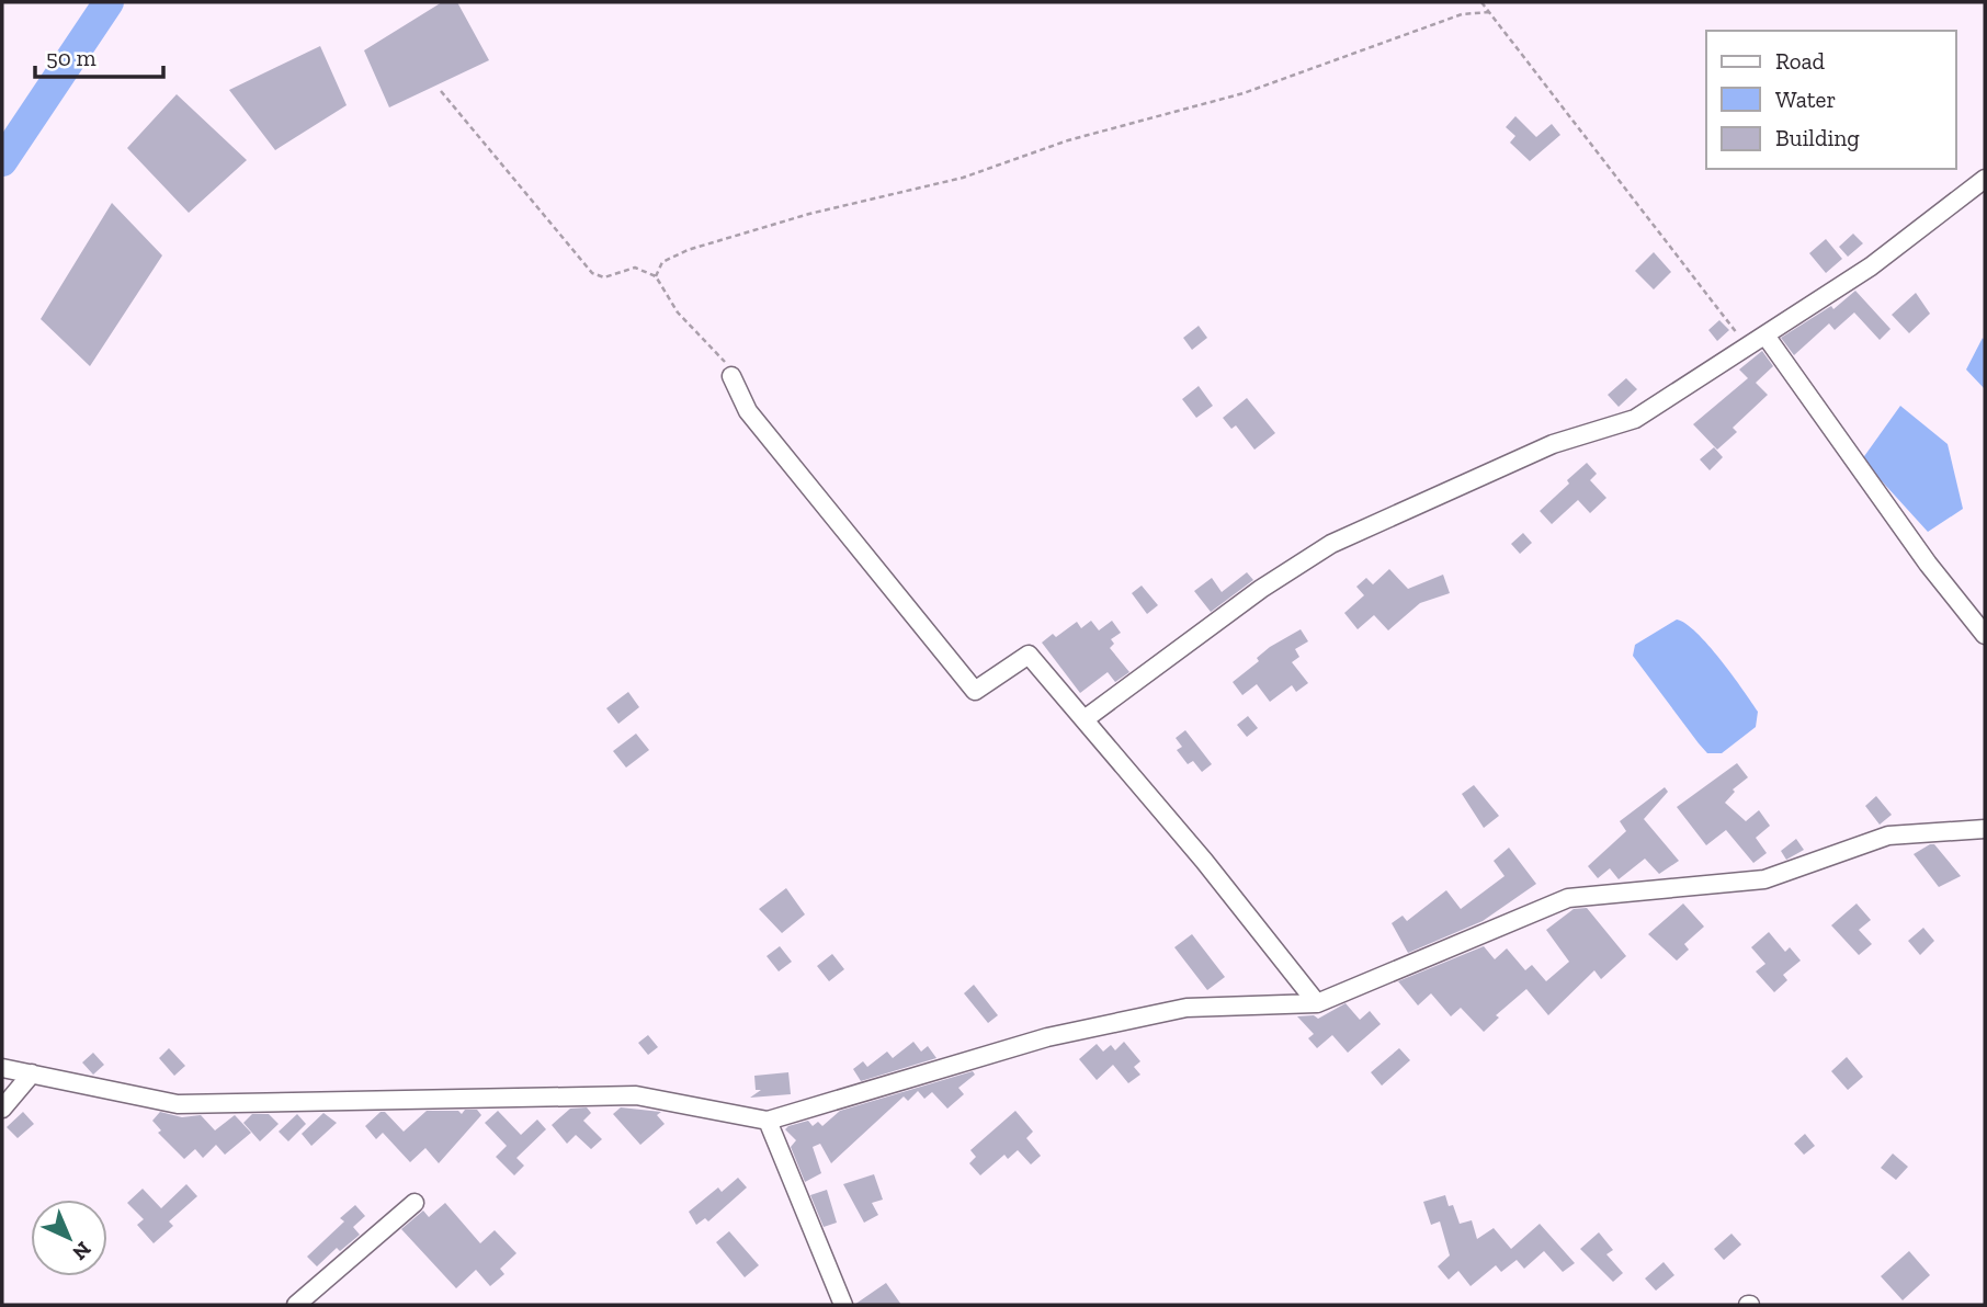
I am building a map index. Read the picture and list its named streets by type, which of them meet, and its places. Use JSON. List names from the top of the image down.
{
  "legend": ["Road", "Water", "Building"],
  "scale_bar": "50 m",
  "north": "bottom right"
}
